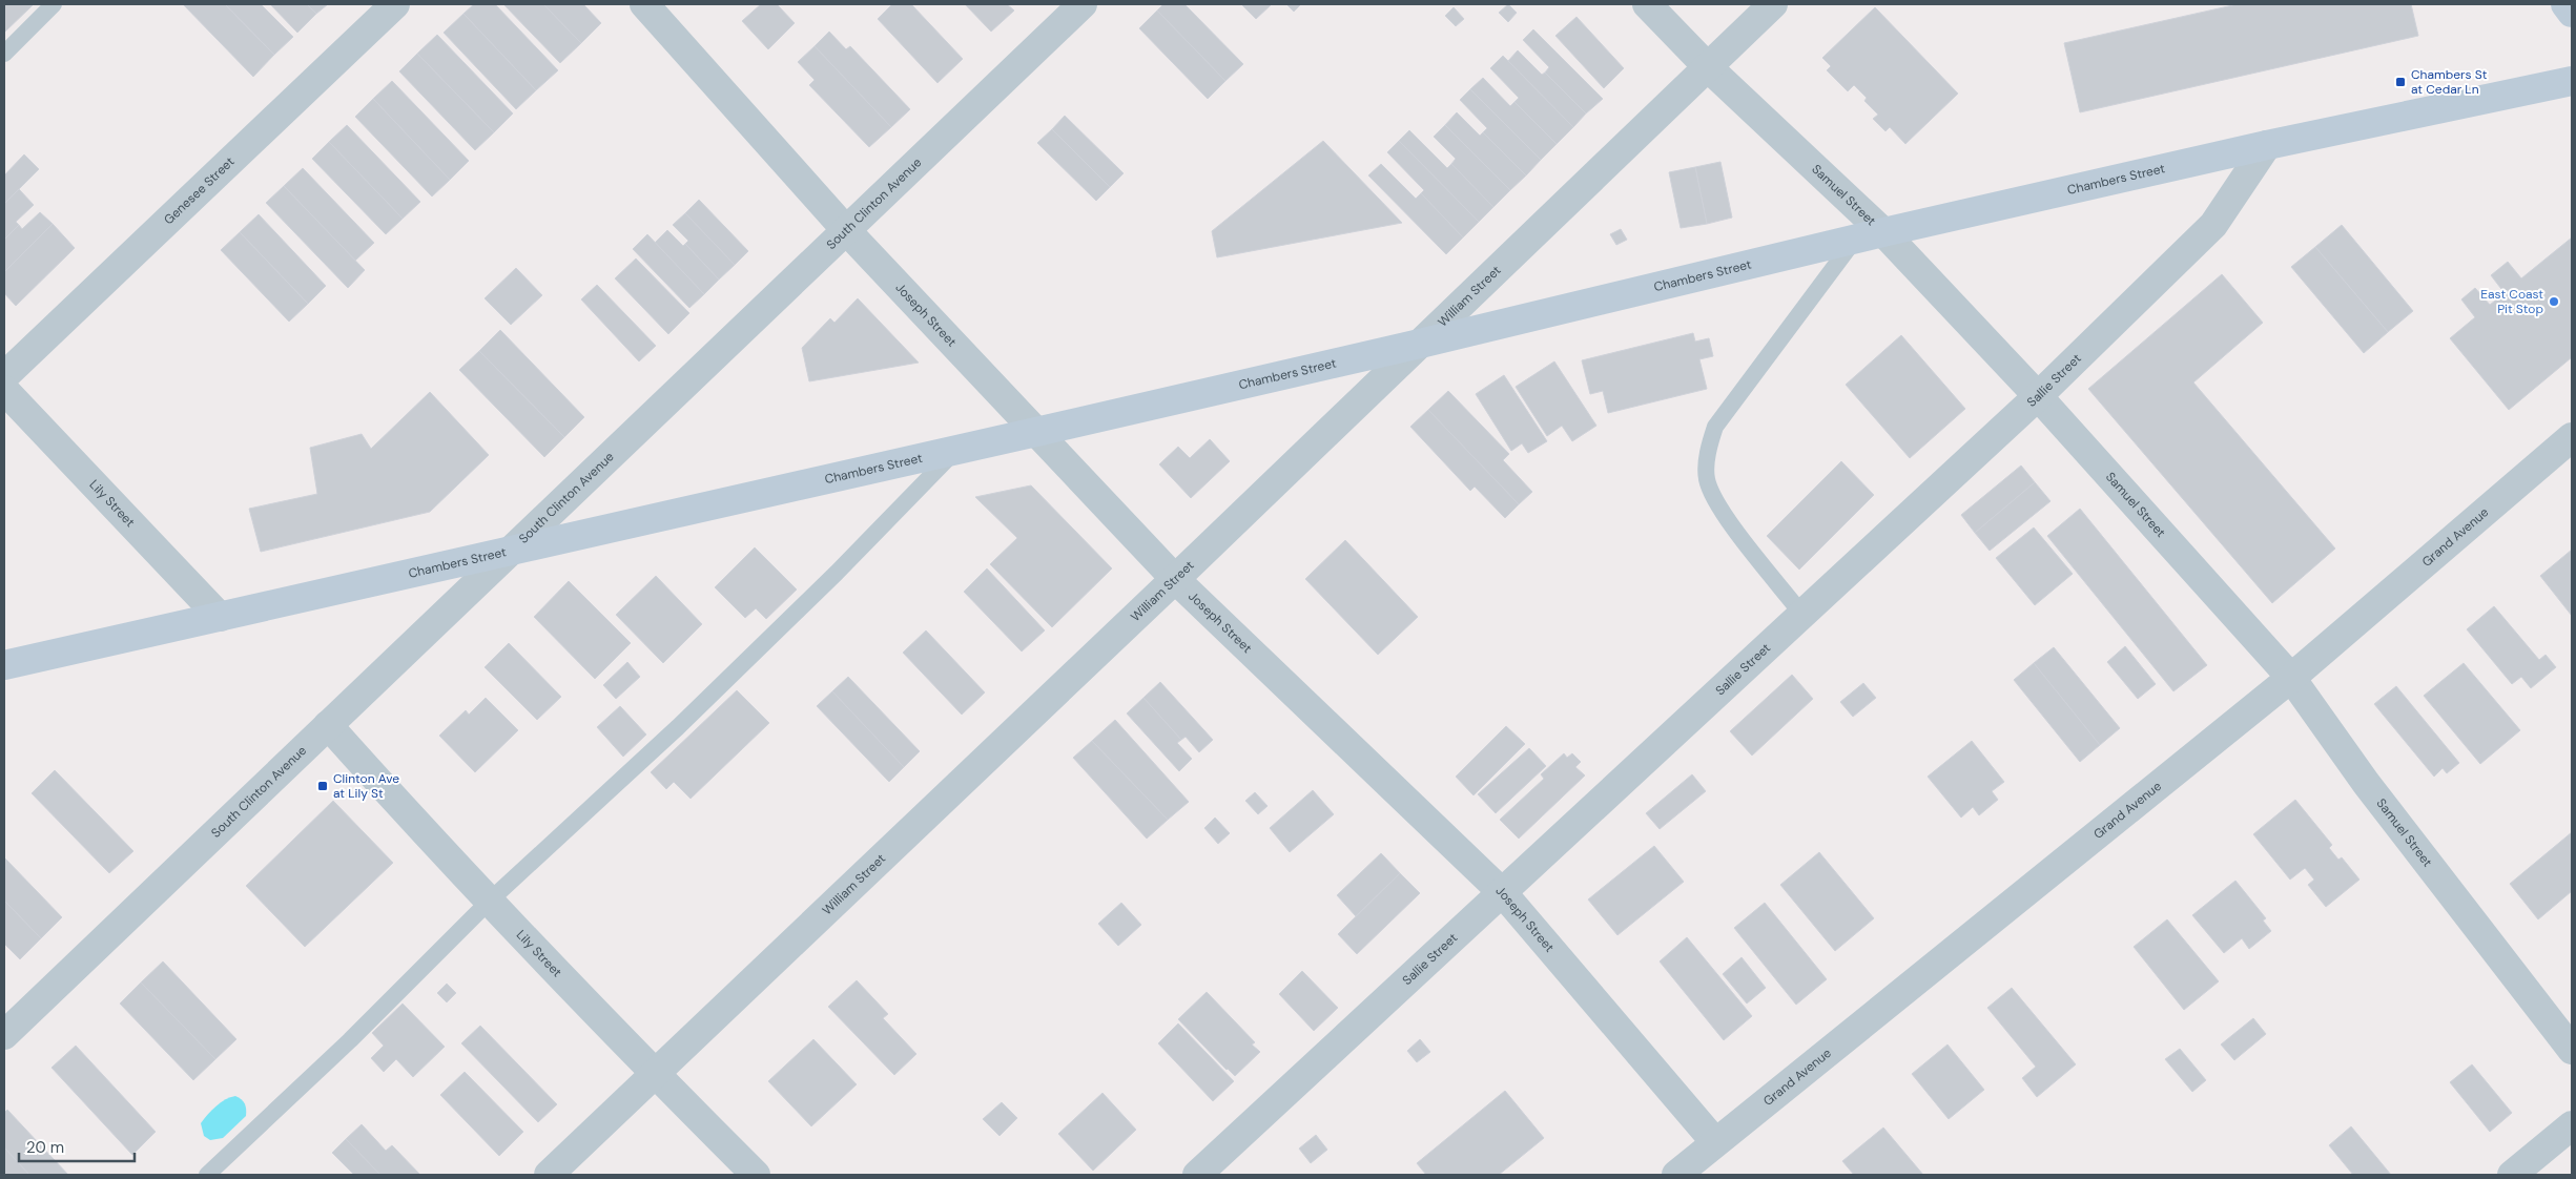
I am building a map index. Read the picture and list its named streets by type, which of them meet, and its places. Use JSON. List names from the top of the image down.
{
  "streets": {
    "street": [
      "Chambers Street",
      "Genesee Street",
      "Samuel Street",
      "South Clinton Avenue",
      "William Street",
      "Joseph Street",
      "Sallie Street",
      "Lily Street",
      "Grand Avenue"
    ]
  },
  "crossings": [
    ["Chambers Street", "Samuel Street"],
    ["Chambers Street", "South Clinton Avenue"],
    ["Chambers Street", "William Street"],
    ["Chambers Street", "Joseph Street"],
    ["Chambers Street", "Sallie Street"],
    ["Chambers Street", "Lily Street"],
    ["Samuel Street", "William Street"],
    ["Samuel Street", "Sallie Street"],
    ["Samuel Street", "Grand Avenue"],
    ["South Clinton Avenue", "Joseph Street"],
    ["South Clinton Avenue", "Lily Street"],
    ["William Street", "Joseph Street"],
    ["William Street", "Lily Street"],
    ["Joseph Street", "Sallie Street"],
    ["Joseph Street", "Grand Avenue"]
  ],
  "places": {
    "transit": ["Chambers St at Cedar Ln", "Clinton Ave at Lily St"],
    "other": ["East Coast Pit Stop"]
  },
  "scale_bar": "20 m"
}
